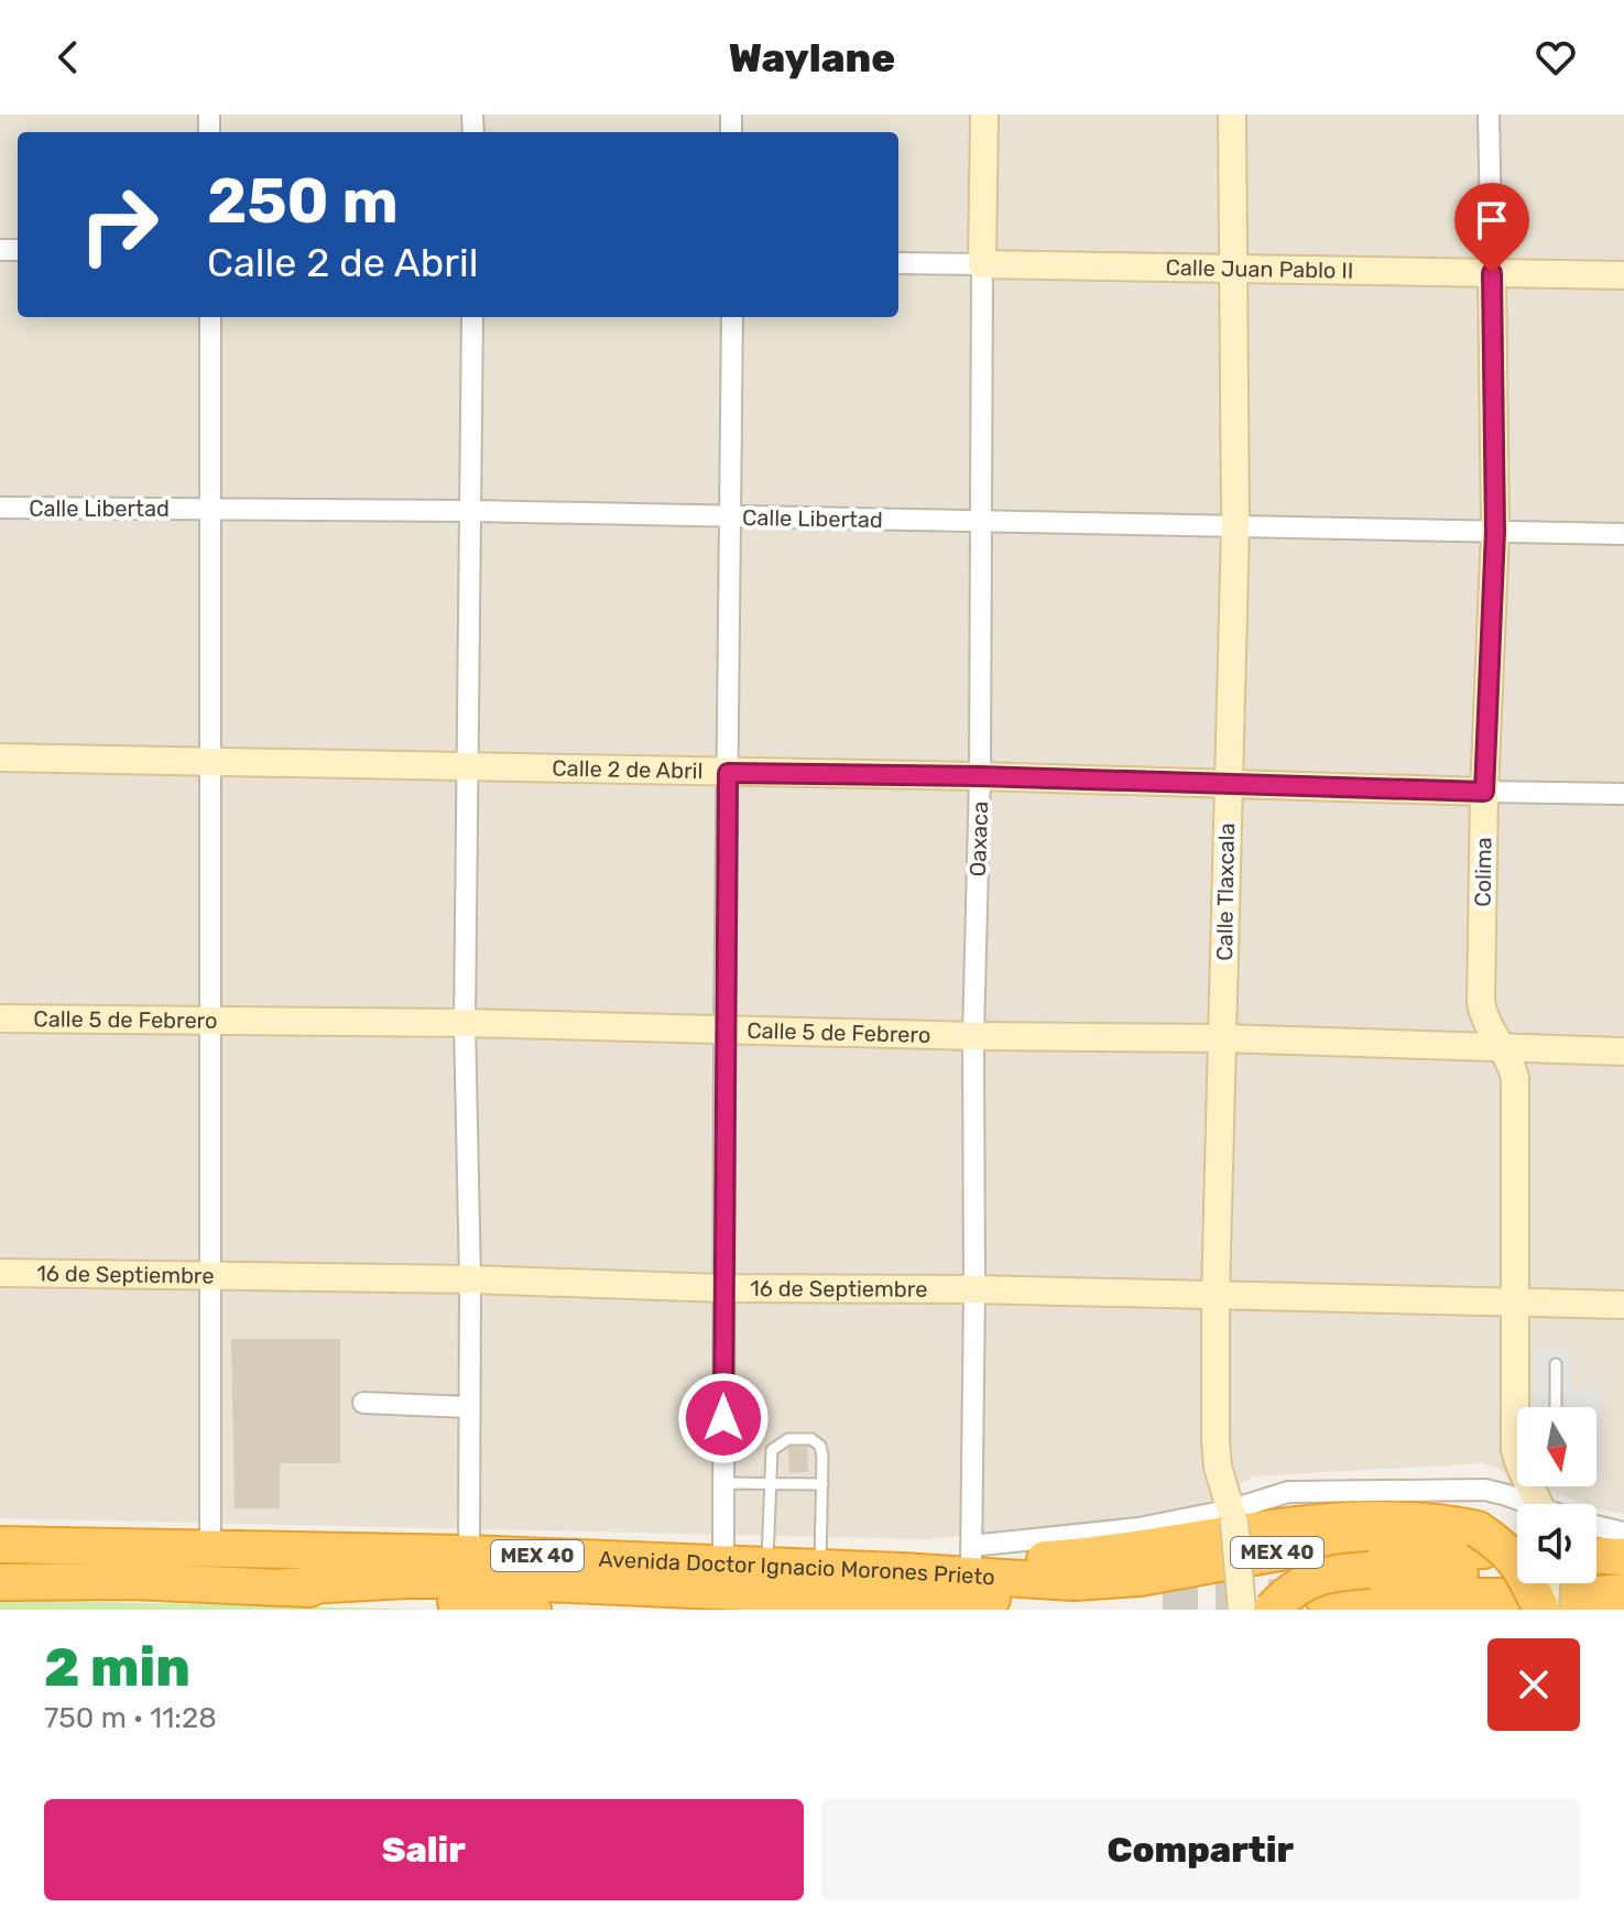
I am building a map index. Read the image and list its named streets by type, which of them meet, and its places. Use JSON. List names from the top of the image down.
{
  "streets": {
    "highway": ["MEX 40", "Avenida Doctor Ignacio Morones Prieto"],
    "street": [
      "Calle Juan Pablo II",
      "Calle Libertad",
      "Calle 2 de Abril",
      "Oaxaca",
      "Colima",
      "Calle Tlaxcala",
      "Calle 5 de Febrero",
      "16 de Septiembre"
    ]
  },
  "crossings": [
    ["Calle Juan Pablo II", "Oaxaca"],
    ["Calle Juan Pablo II", "Colima"],
    ["Calle Juan Pablo II", "Calle Tlaxcala"],
    ["Calle Libertad", "Oaxaca"],
    ["Calle Libertad", "Colima"],
    ["Calle Libertad", "Calle Tlaxcala"],
    ["Calle 2 de Abril", "Oaxaca"],
    ["Calle 2 de Abril", "Colima"],
    ["Calle 2 de Abril", "Calle Tlaxcala"],
    ["Oaxaca", "Calle 5 de Febrero"],
    ["Oaxaca", "16 de Septiembre"],
    ["Colima", "Calle 5 de Febrero"],
    ["Colima", "16 de Septiembre"],
    ["Calle Tlaxcala", "Calle 5 de Febrero"],
    ["Calle Tlaxcala", "16 de Septiembre"],
    ["MEX 40", "Avenida Doctor Ignacio Morones Prieto"]
  ],
  "north": "bottom",
  "page": {
    "header": "Waylane",
    "turn": ["250 m", "Calle 2 de Abril"],
    "heading": ["2 min", "750 m · 11:28"],
    "buttons": ["Salir", "Compartir"]
  }
}
